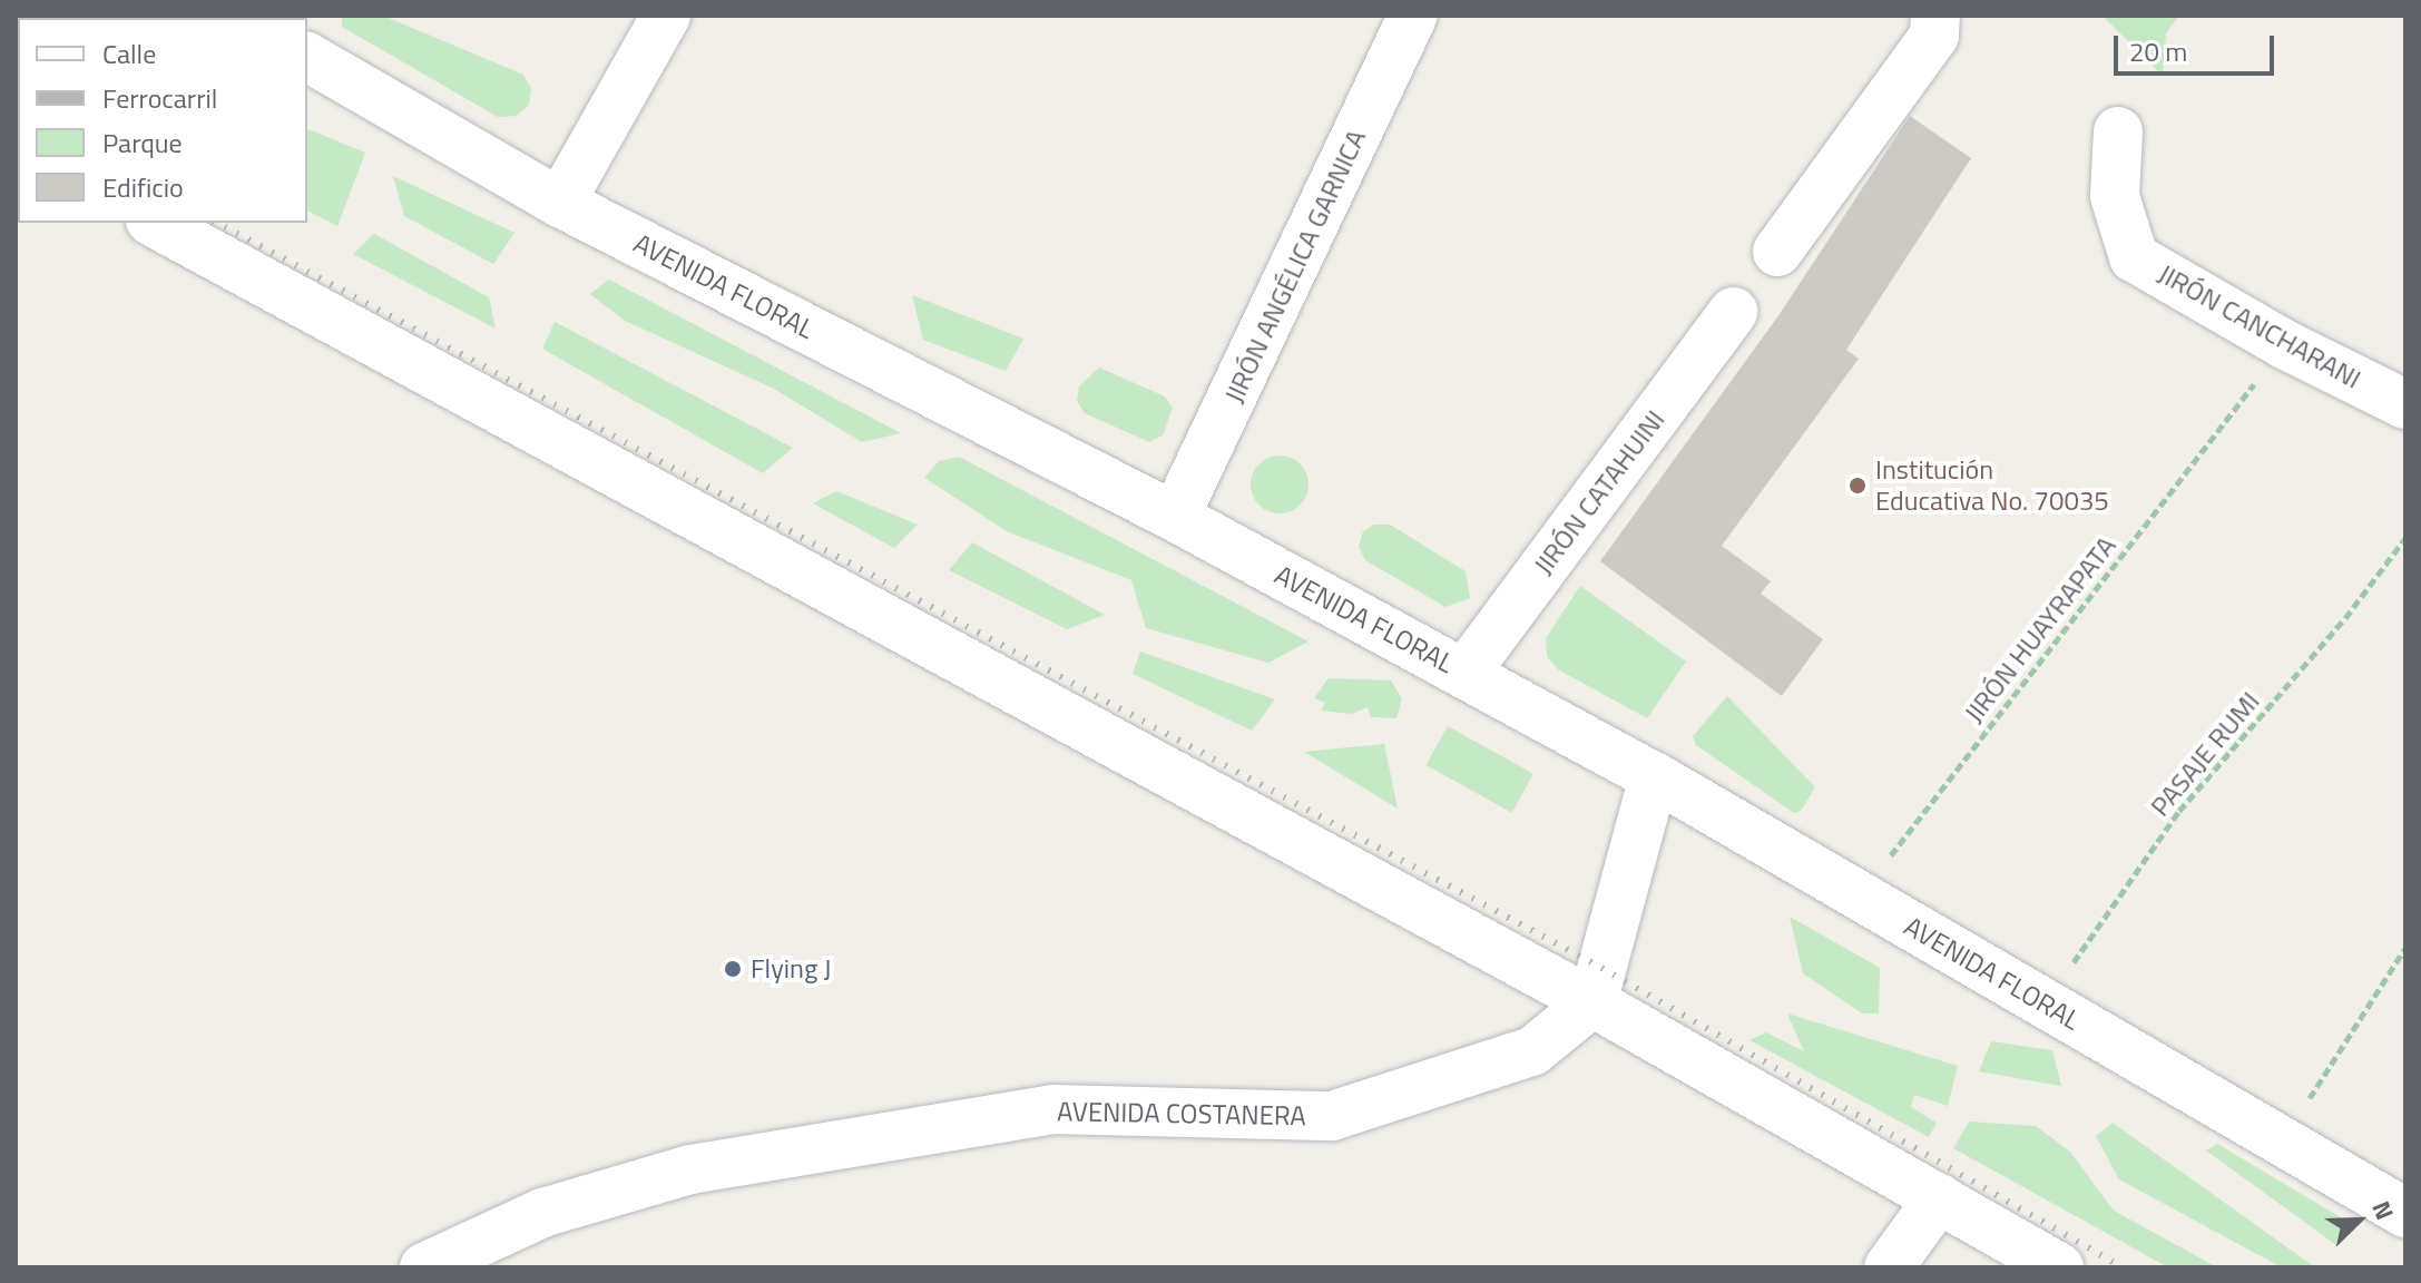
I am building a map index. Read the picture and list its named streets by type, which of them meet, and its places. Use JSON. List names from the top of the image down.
{
  "streets": {
    "street": [
      "JIRÓN ANGÉLICA GARNICA",
      "AVENIDA FLORAL",
      "JIRÓN CANCHARANI",
      "JIRÓN CATAHUINI",
      "AVENIDA COSTANERA"
    ],
    "path": ["JIRÓN HUAYRAPATA", "PASAJE RUMI"]
  },
  "crossings": [
    ["JIRÓN ANGÉLICA GARNICA", "AVENIDA FLORAL"],
    ["AVENIDA FLORAL", "JIRÓN CATAHUINI"],
    ["AVENIDA FLORAL", "JIRÓN HUAYRAPATA"],
    ["AVENIDA FLORAL", "PASAJE RUMI"],
    ["JIRÓN CANCHARANI", "JIRÓN HUAYRAPATA"]
  ],
  "places": ["Institución Educativa No. 70035", "Flying J"],
  "legend": [
    "Calle",
    "Ferrocarril",
    "Parque",
    "Edificio"
  ],
  "scale_bar": "20 m",
  "north": "top right"
}
